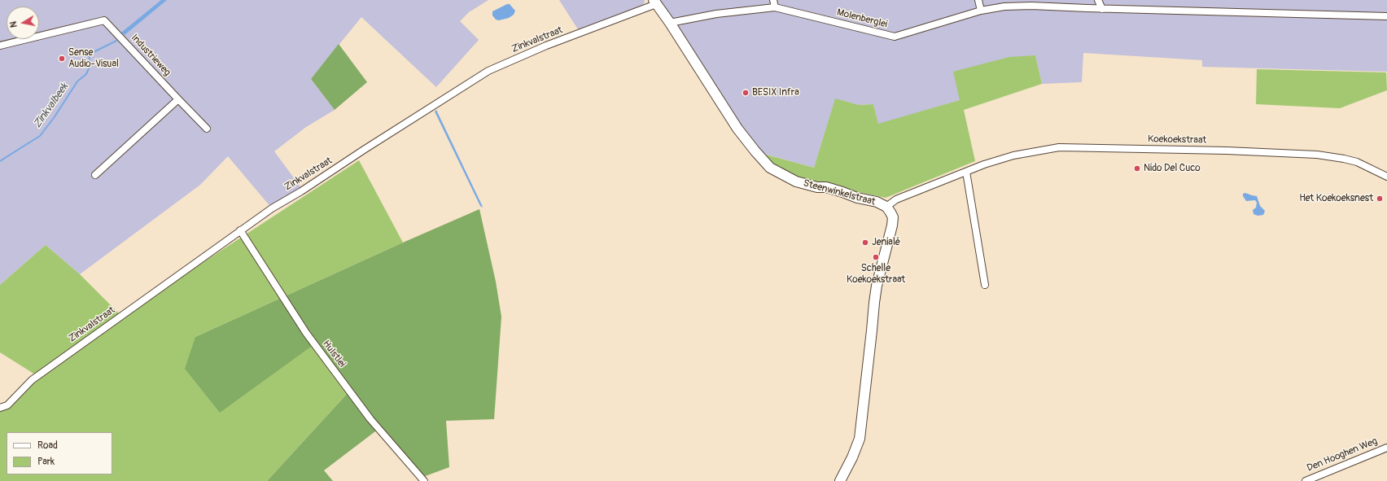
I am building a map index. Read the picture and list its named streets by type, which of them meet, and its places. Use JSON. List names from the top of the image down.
{
  "streets": {
    "street": [
      "Molenberglei",
      "Zinkvalstraat",
      "Industrieweg",
      "Koekoekstraat",
      "Steenwinkelstraat",
      "Hulstlei",
      "Den Hooghen Weg"
    ]
  },
  "crossings": [
    ["Molenberglei", "Steenwinkelstraat"],
    ["Zinkvalstraat", "Steenwinkelstraat"],
    ["Zinkvalstraat", "Hulstlei"],
    ["Koekoekstraat", "Steenwinkelstraat"]
  ],
  "water": ["Zinkvalbeek"],
  "places": [
    "Sense Audio-Visual",
    "BESIX Infra",
    "Nido Del Cuco",
    "Het Koekoeksnest",
    "Jenialé",
    "Schelle Koekoekstraat"
  ],
  "legend": ["Road", "Park"],
  "north": "left"
}
